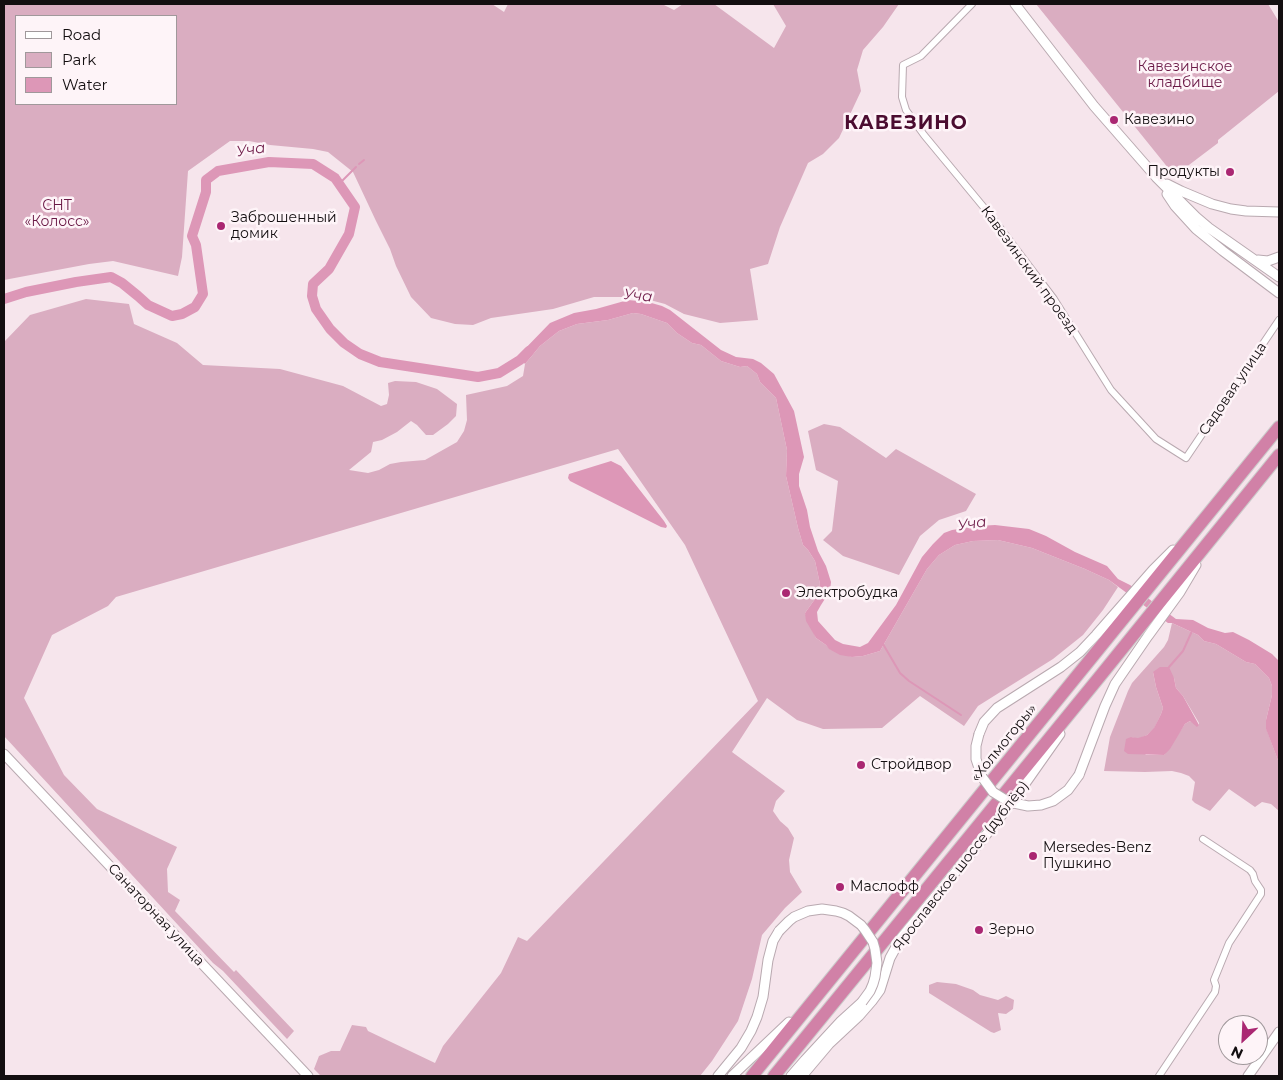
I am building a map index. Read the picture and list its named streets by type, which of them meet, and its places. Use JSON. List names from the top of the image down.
{
  "streets": {
    "highway": ["«Холмогоры»"],
    "street": [
      "Кавезинский проезд",
      "Садовая улица",
      "Ярославское шоссе (дублёр)",
      "Санаторная улица"
    ]
  },
  "crossings": [
    ["Кавезинский проезд", "Садовая улица"]
  ],
  "districts": ["КАВЕЗИНО"],
  "water": ["Уча"],
  "parks": ["Кавезинское кладбище", "СНТ «Колосс»"],
  "places": [
    "Кавезино",
    "Продукты",
    "Заброшенный домик",
    "Электробудка",
    "Стройдвор",
    "Mersedes-Benz Пушкино",
    "Маслофф",
    "Зерно"
  ],
  "legend": ["Road", "Park", "Water"],
  "north": "bottom left"
}
